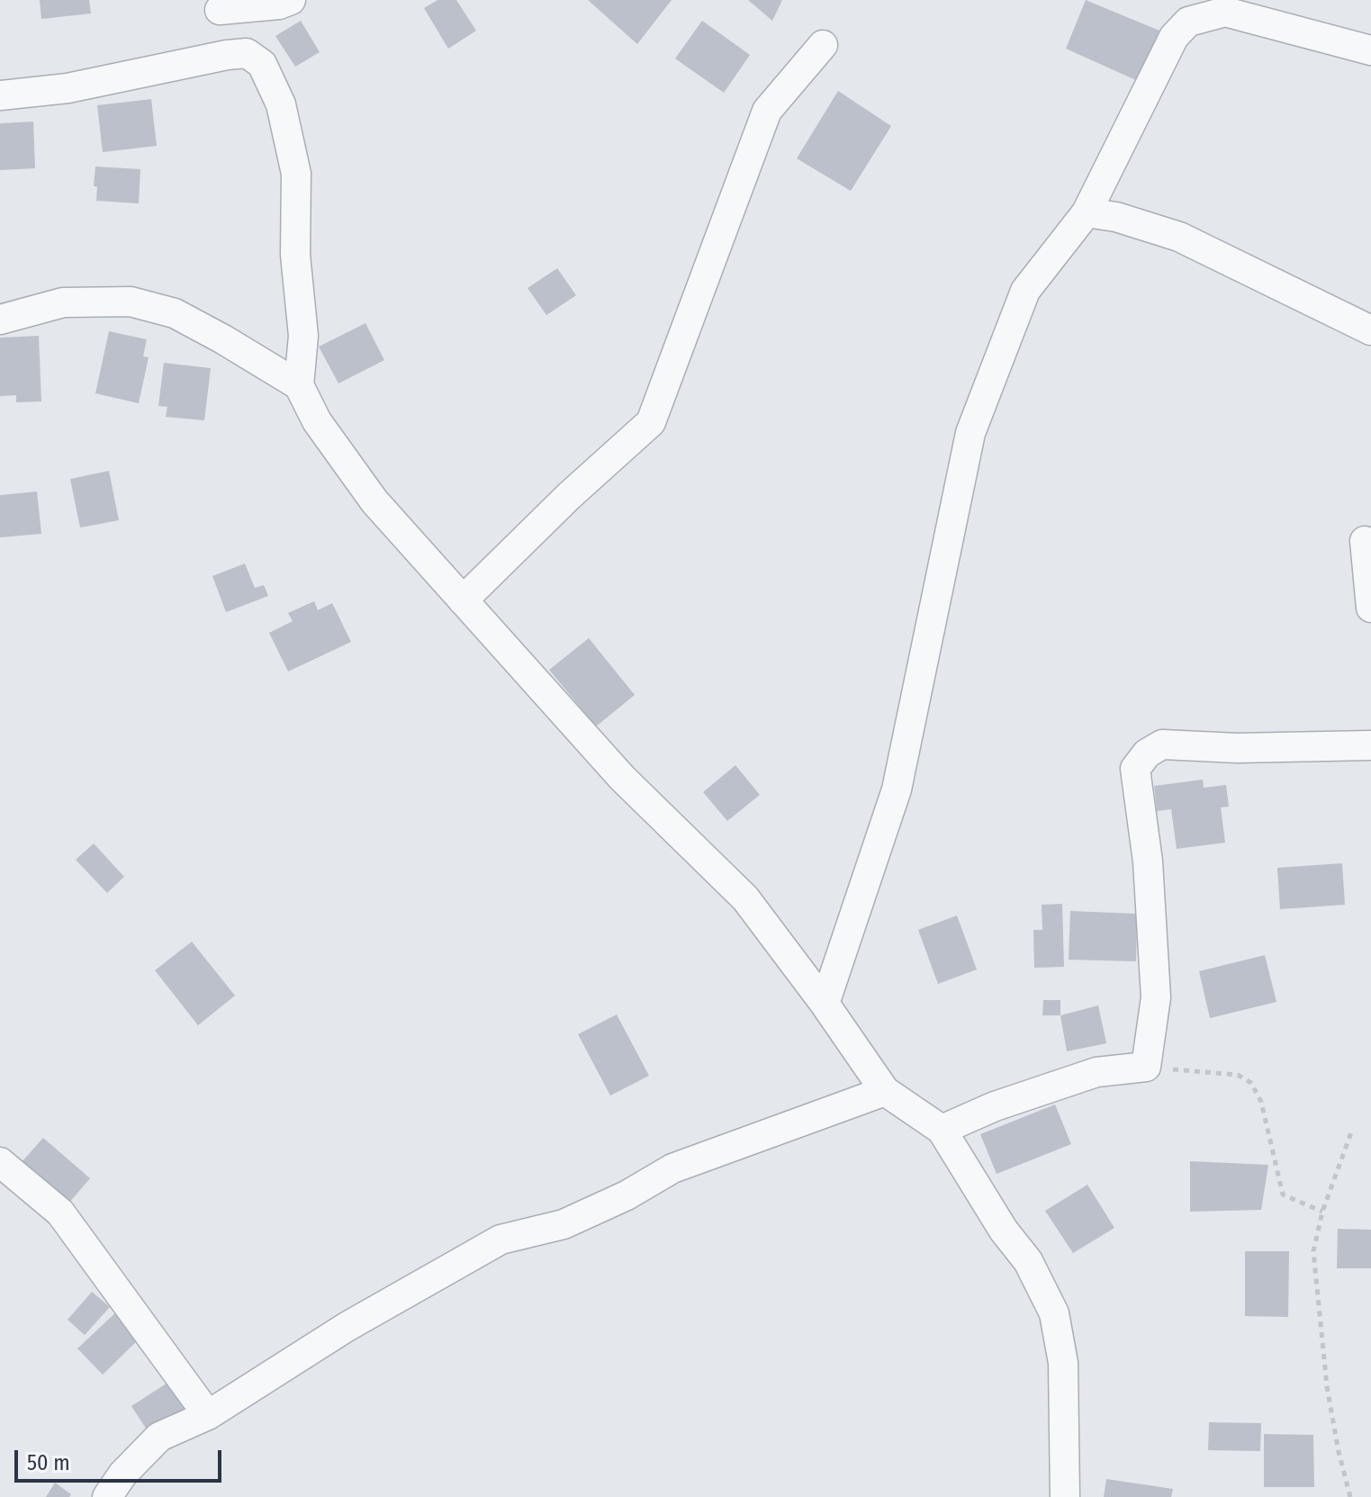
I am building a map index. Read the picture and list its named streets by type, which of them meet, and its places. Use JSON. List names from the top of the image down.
{
  "scale_bar": "50 m"
}
